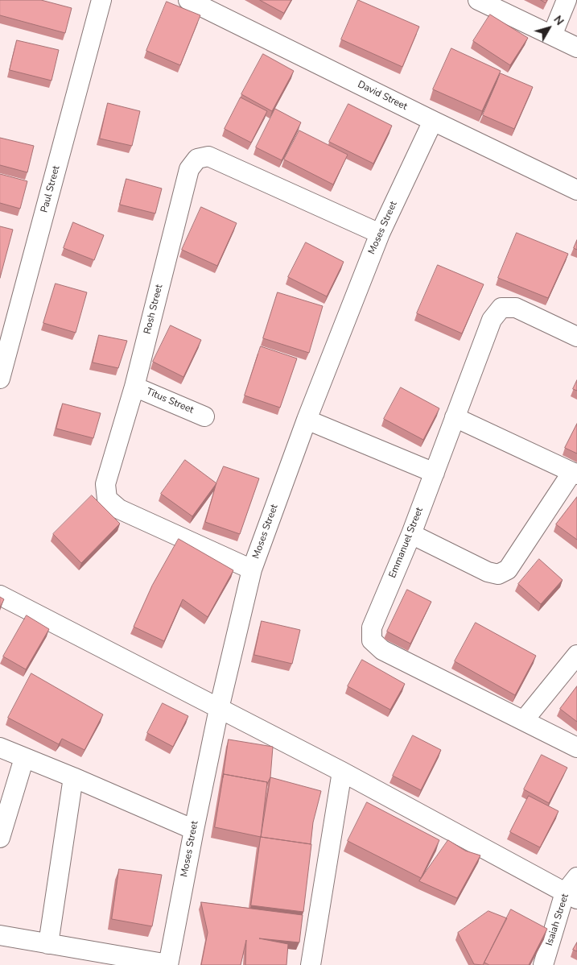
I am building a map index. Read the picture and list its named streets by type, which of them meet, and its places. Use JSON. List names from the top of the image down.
{
  "streets": {
    "street": [
      "David Street",
      "Paul Street",
      "Moses Street",
      "Rosh Street",
      "Titus Street",
      "Emmanuel Street",
      "Isaiah Street"
    ]
  },
  "crossings": [
    ["David Street", "Moses Street"],
    ["Moses Street", "Rosh Street"],
    ["Rosh Street", "Titus Street"]
  ],
  "north": "top right"
}
